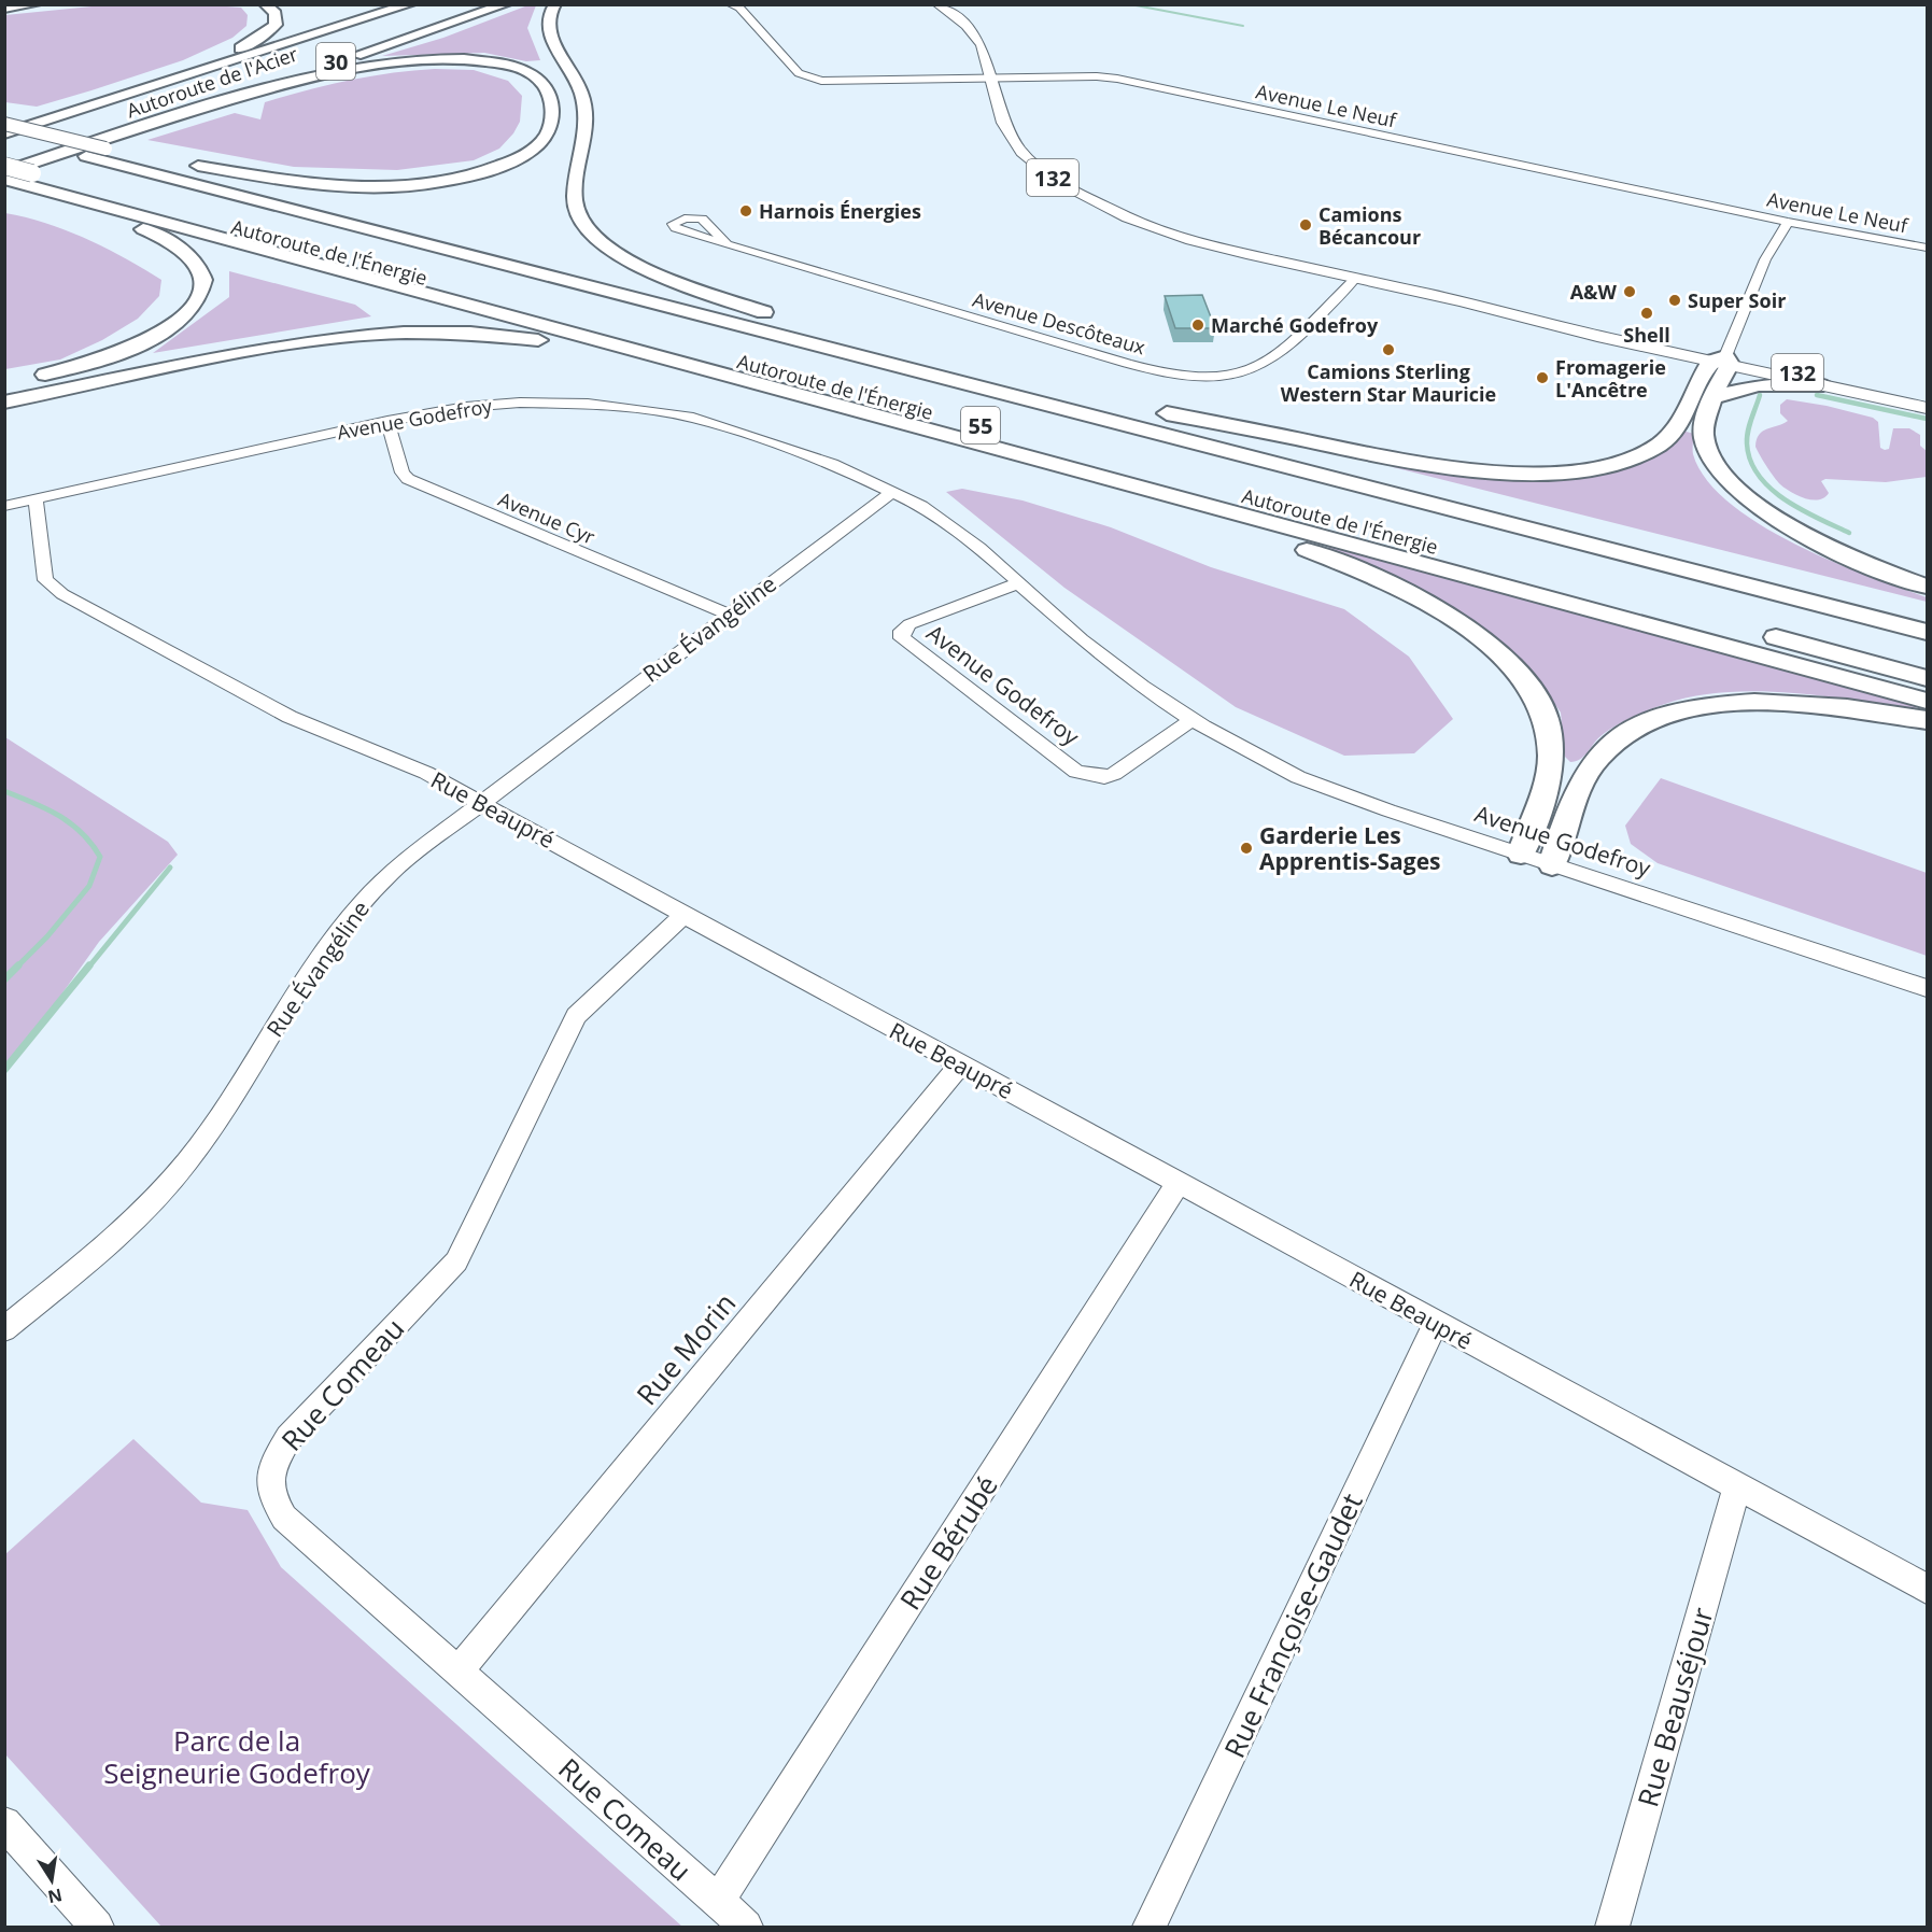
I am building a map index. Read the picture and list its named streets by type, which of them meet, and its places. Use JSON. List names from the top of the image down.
{
  "streets": {
    "highway": [
      "30",
      "Autoroute de l'Acier",
      "Autoroute de l'Énergie",
      "55"
    ],
    "main road": ["132"],
    "street": [
      "Avenue Le Neuf",
      "Avenue Descôteaux",
      "Avenue Godefroy",
      "Avenue Cyr",
      "Rue Évangéline",
      "Rue Beaupré",
      "Rue Morin",
      "Rue Comeau",
      "Rue Bérubé",
      "Rue Françoise-Gaudet",
      "Rue Beauséjour"
    ]
  },
  "crossings": [
    ["Autoroute de l'Acier", "Autoroute de l'Énergie"],
    ["Avenue Le Neuf", "132"],
    ["132", "Avenue Descôteaux"],
    ["Avenue Godefroy", "Avenue Cyr"],
    ["Avenue Godefroy", "Rue Évangéline"],
    ["Avenue Godefroy", "Rue Beaupré"],
    ["Avenue Cyr", "Rue Évangéline"],
    ["Rue Évangéline", "Rue Beaupré"],
    ["Rue Beaupré", "Rue Morin"],
    ["Rue Beaupré", "Rue Comeau"],
    ["Rue Beaupré", "Rue Bérubé"],
    ["Rue Beaupré", "Rue Françoise-Gaudet"],
    ["Rue Beaupré", "Rue Beauséjour"],
    ["Rue Morin", "Rue Comeau"],
    ["Rue Comeau", "Rue Bérubé"]
  ],
  "parks": ["Parc de la Seigneurie Godefroy"],
  "places": [
    "Harnois Énergies",
    "Camions Bécancour",
    "A&W",
    "Super Soir",
    "Shell",
    "Marché Godefroy",
    "Camions Sterling Western Star Mauricie",
    "Fromagerie L'Ancêtre",
    "Garderie Les Apprentis-Sages"
  ],
  "north": "bottom"
}
